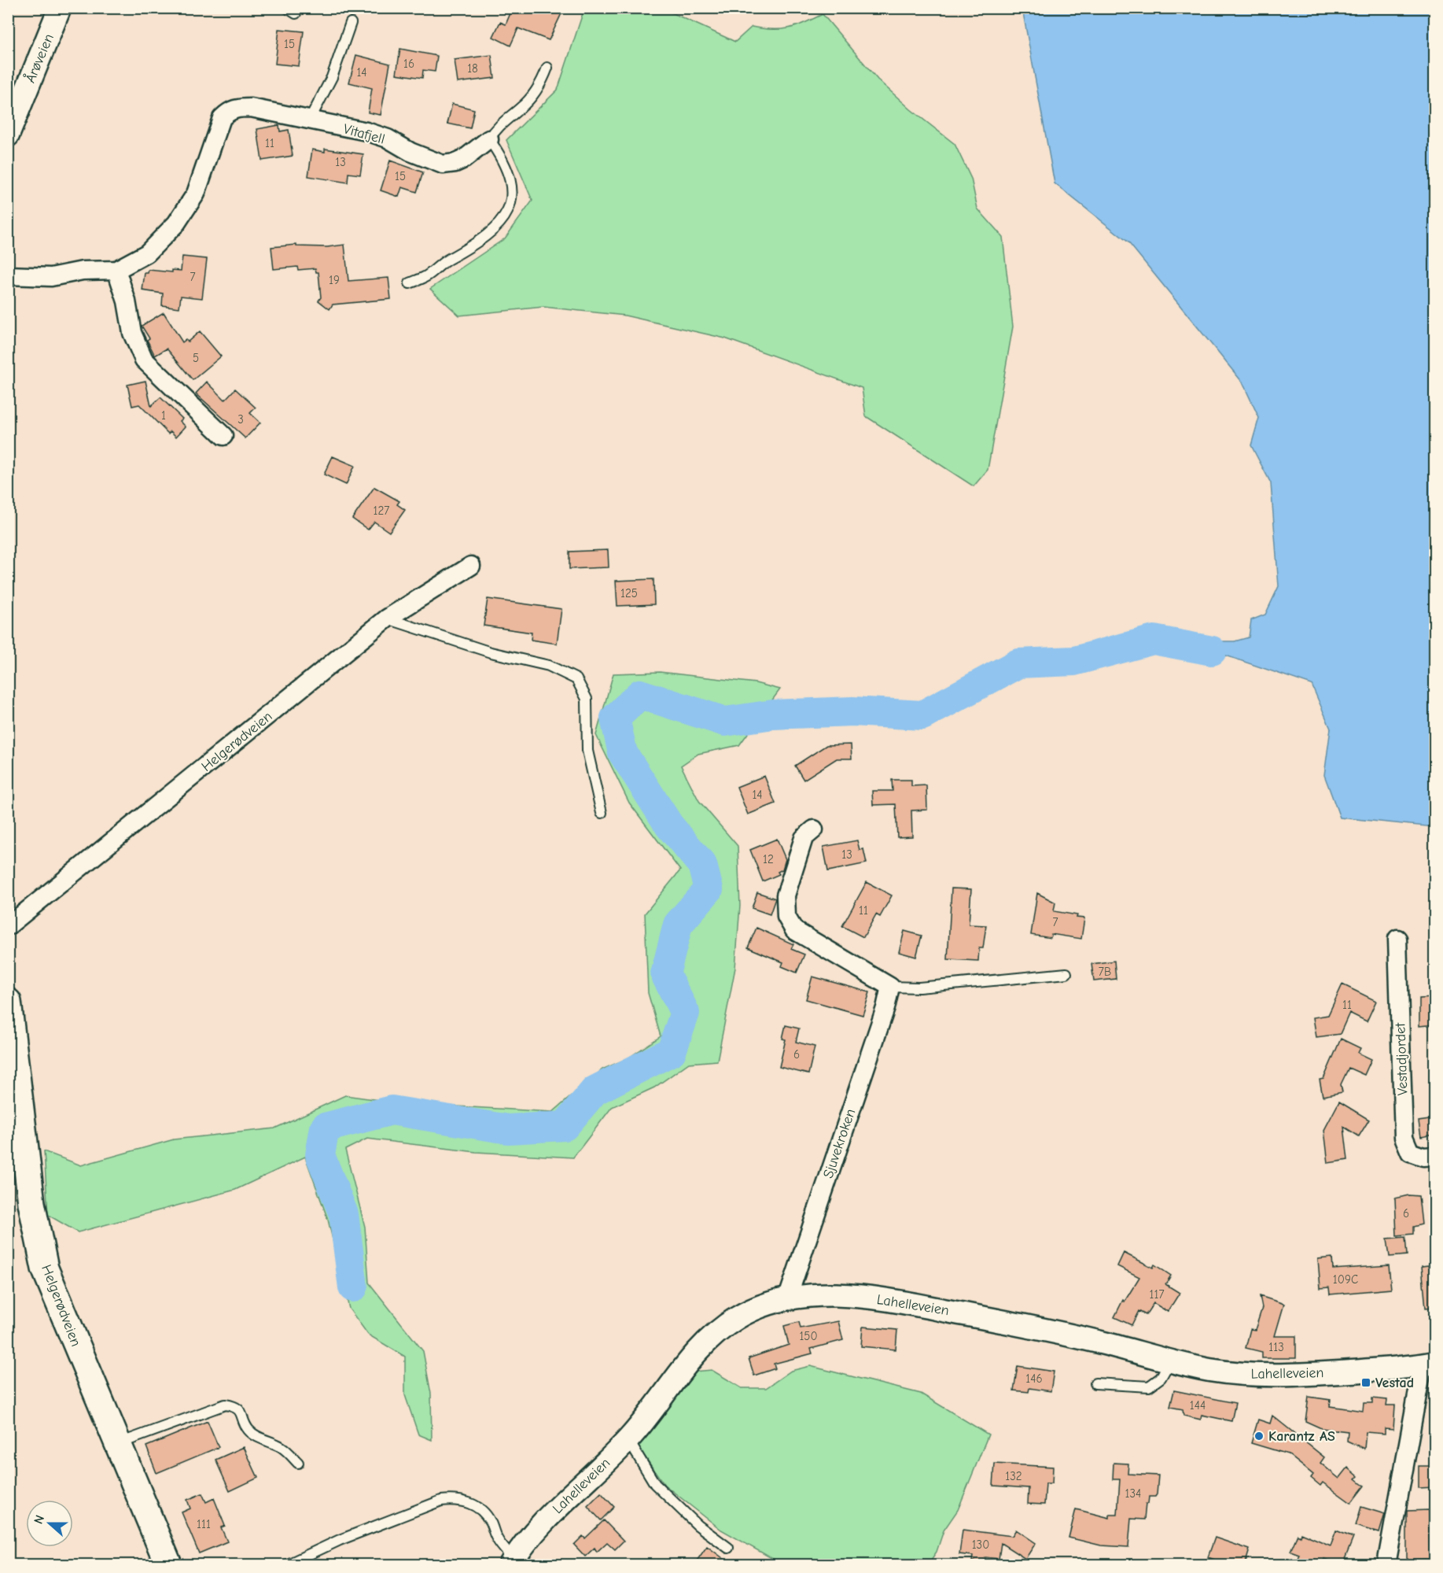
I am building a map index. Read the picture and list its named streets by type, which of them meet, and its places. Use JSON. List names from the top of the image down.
{
  "streets": {
    "main road": ["Helgerødveien"],
    "street": [
      "Årøveien",
      "Vitafjell",
      "Vestadjordet",
      "Sjuvekroken",
      "Lahelleveien"
    ]
  },
  "crossings": [
    ["Sjuvekroken", "Lahelleveien"]
  ],
  "places": {
    "transit": ["Vestad"],
    "other": ["Karantz AS"]
  },
  "house_numbers": [
    "15",
    "16",
    "18",
    "14",
    "11",
    "13",
    "15",
    "7",
    "19",
    "5",
    "1",
    "3",
    "127",
    "125",
    "14",
    "13",
    "12",
    "11",
    "7",
    "7B",
    "11",
    "6",
    "6",
    "109C",
    "117",
    "150",
    "113",
    "146",
    "144",
    "132",
    "134",
    "111",
    "130"
  ],
  "north": "left"
}
